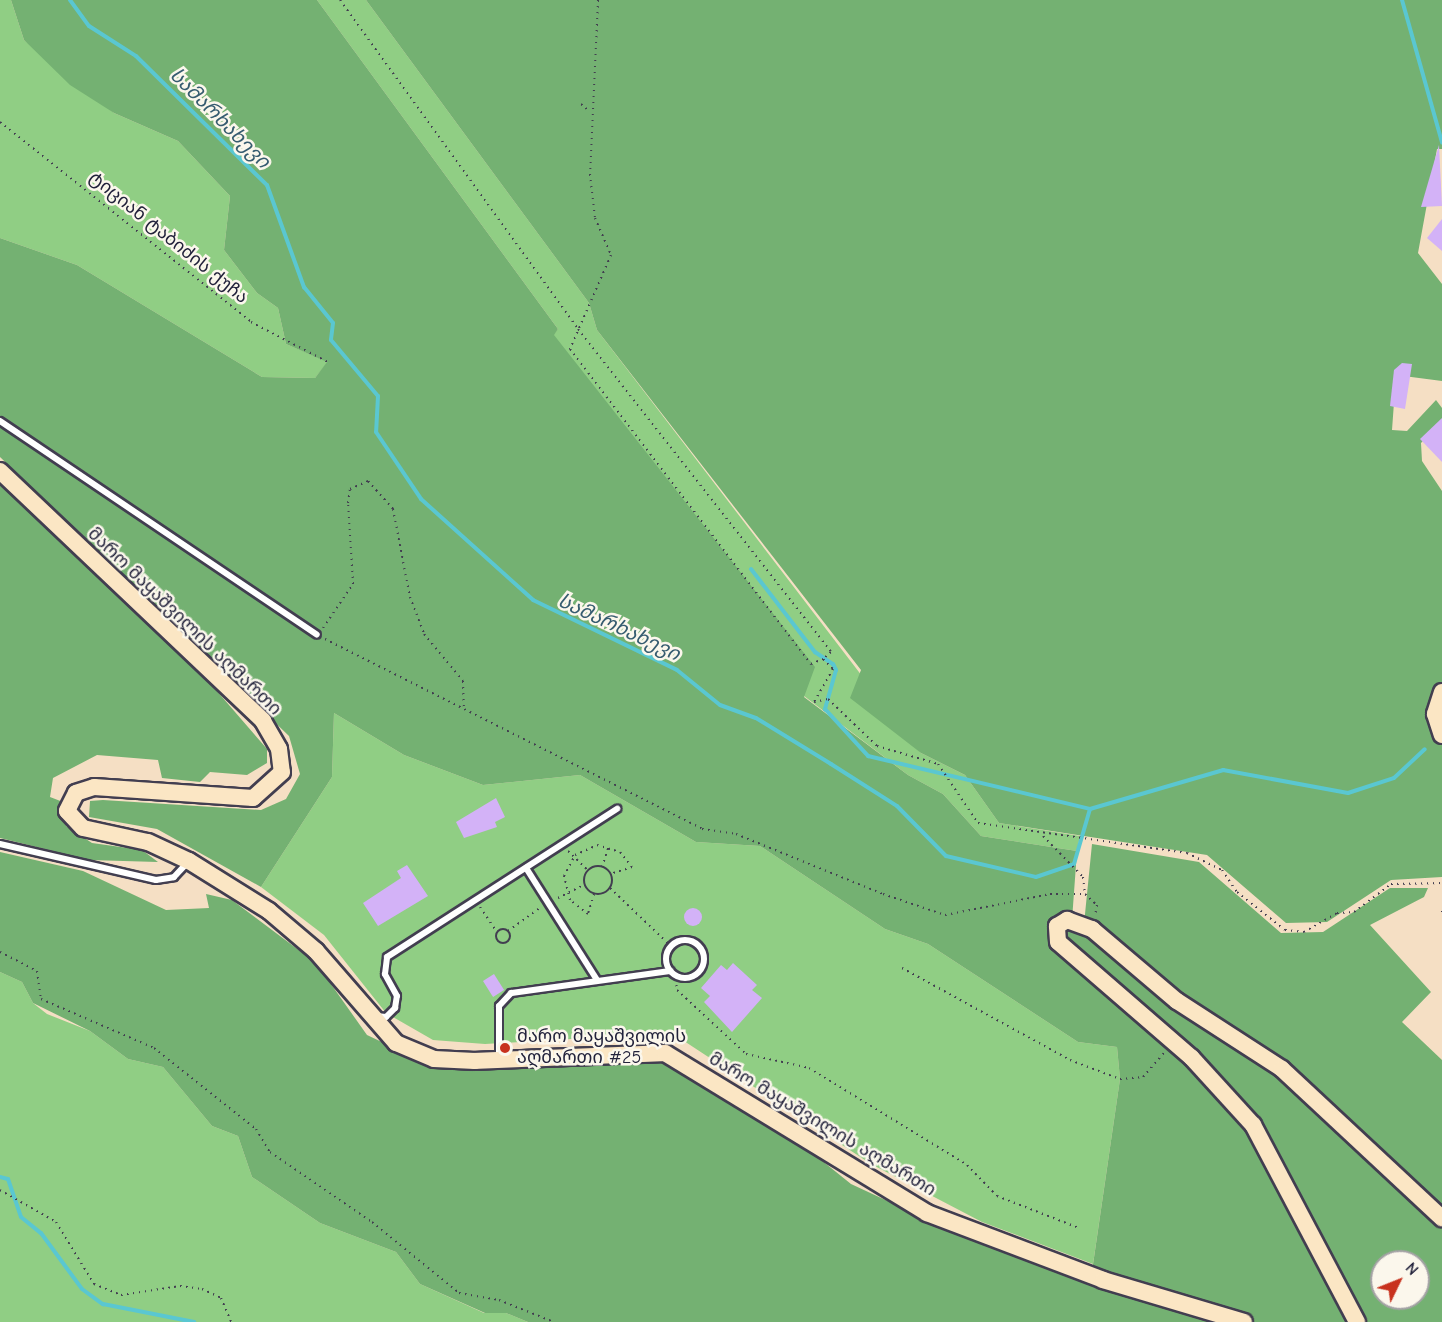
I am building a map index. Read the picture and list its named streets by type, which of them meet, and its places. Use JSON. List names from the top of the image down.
{
  "streets": {
    "main road": ["მარო მაყაშვილის აღმართი"],
    "path": ["ტიციან ტაბიძის ქუჩა"]
  },
  "water": ["სამარხახევი"],
  "places": ["მარო მაყაშვილის აღმართი #25"],
  "north": "top right"
}
